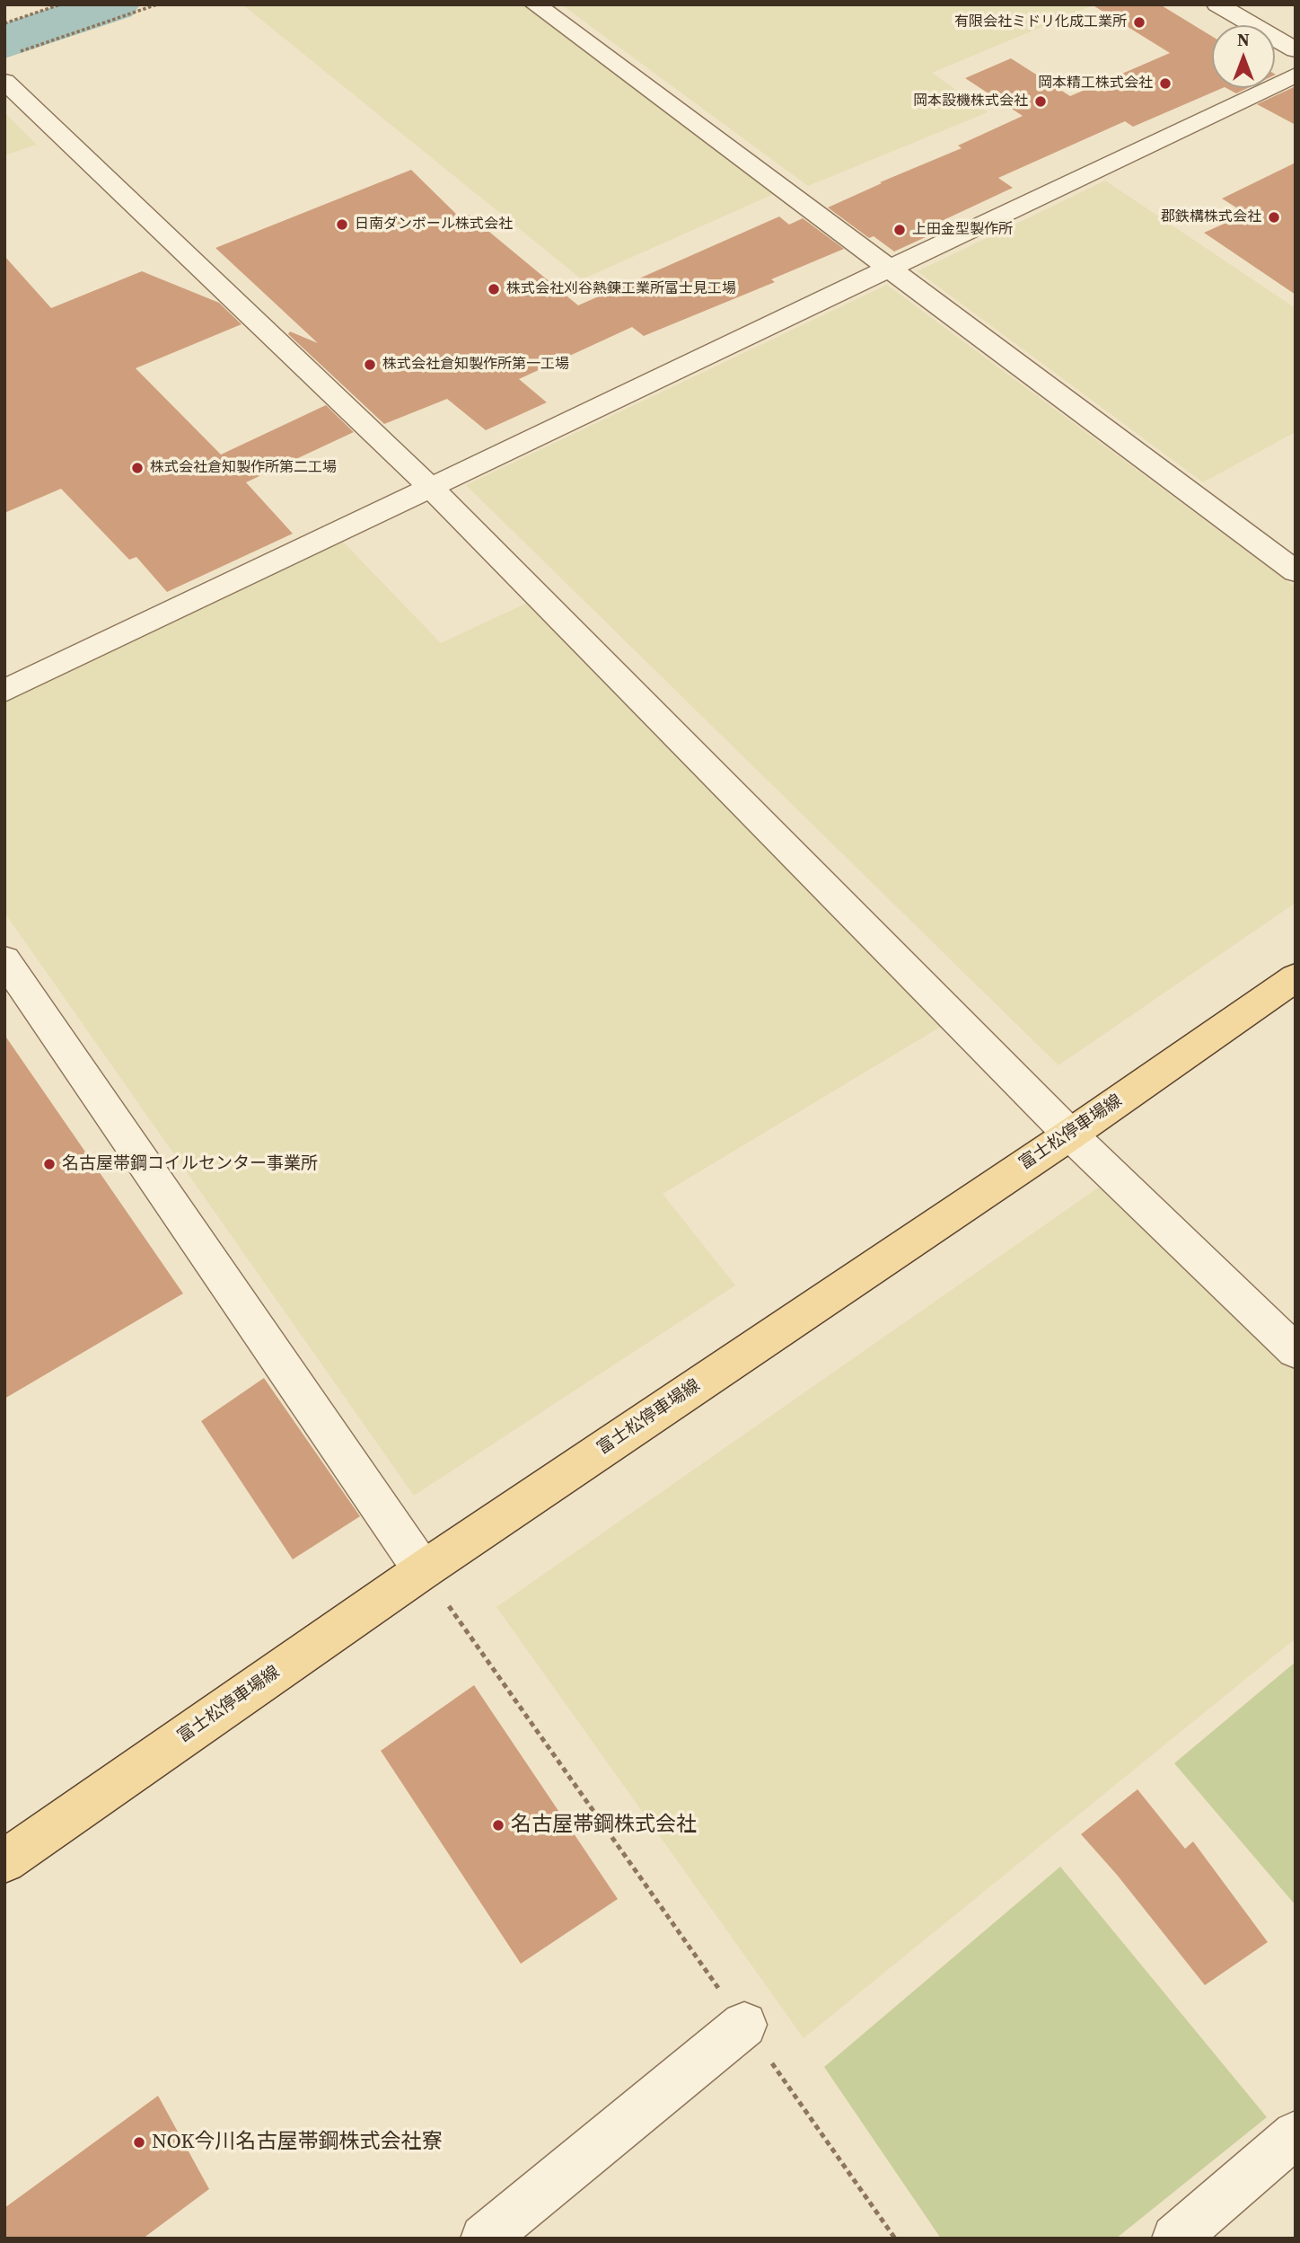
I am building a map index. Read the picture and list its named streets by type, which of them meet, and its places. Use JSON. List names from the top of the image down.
{
  "streets": {
    "main road": ["富士松停車場線"]
  },
  "places": [
    "有限会社ミドリ化成工業所",
    "岡本精工株式会社",
    "岡本設機株式会社",
    "郡鉄構株式会社",
    "日南ダンボール株式会社",
    "上田金型製作所",
    "株式会社刈谷熱錬工業所富士見工場",
    "株式会社倉知製作所第一工場",
    "株式会社倉知製作所第二工場",
    "名古屋帯鋼コイルセンター事業所",
    "名古屋帯鋼株式会社",
    "NOK今川名古屋帯鋼株式会社寮"
  ],
  "north": "top"
}
